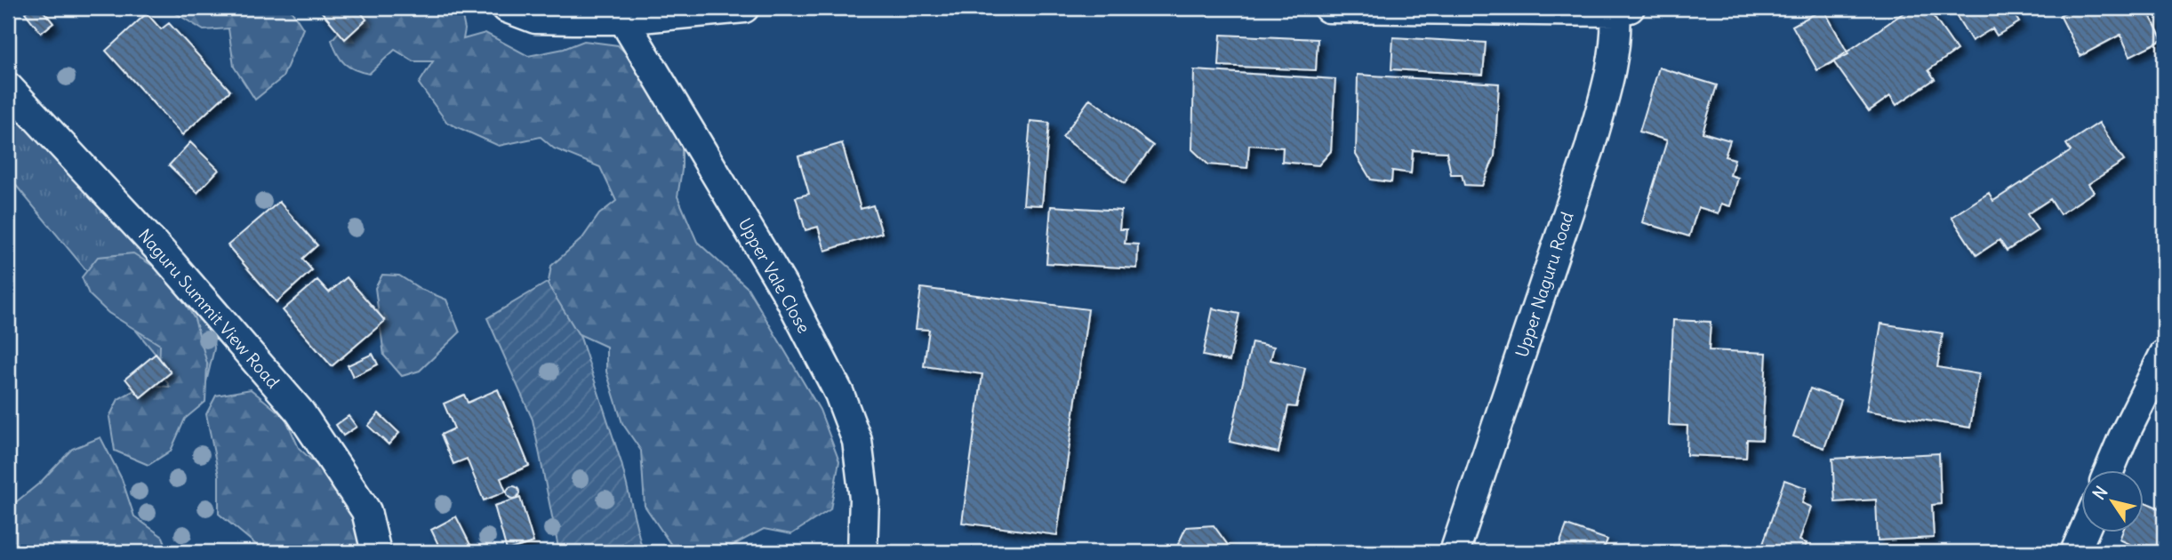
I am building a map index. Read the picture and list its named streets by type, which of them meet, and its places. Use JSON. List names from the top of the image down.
{
  "streets": {
    "street": ["Upper Vale Close", "Upper Naguru Road", "Naguru Summit View Road"]
  },
  "north": "top left"
}
